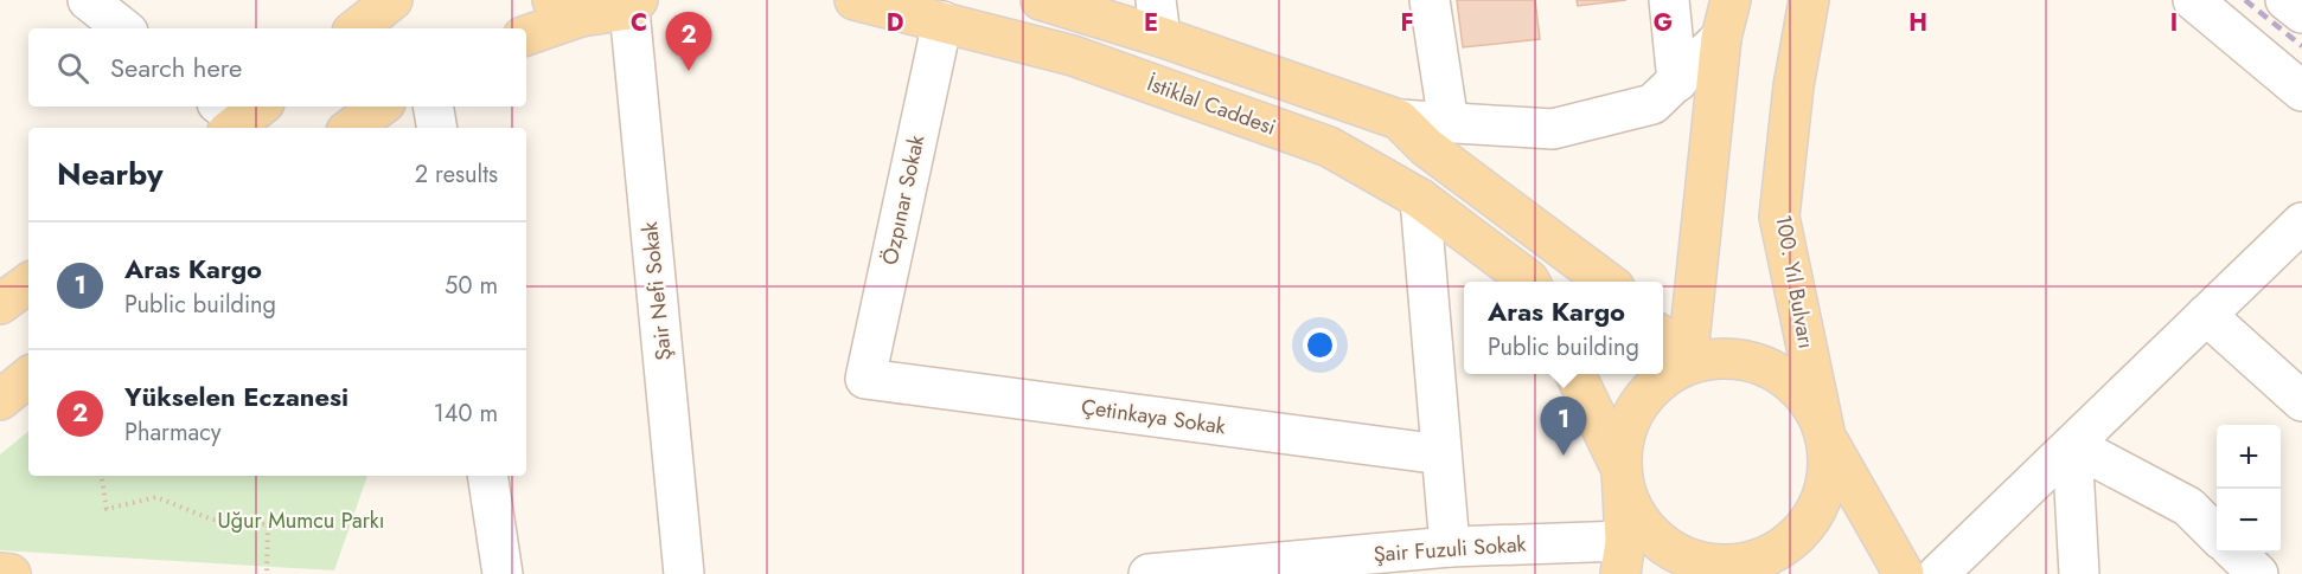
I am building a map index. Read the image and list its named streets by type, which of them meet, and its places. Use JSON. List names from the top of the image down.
{
  "streets": {
    "main road": ["İstiklal Caddesi", "100. Yıl Bulvarı"],
    "street": [
      "Özpınar Sokak",
      "Şair Nefi Sokak",
      "Çetinkaya Sokak",
      "Şair Fuzuli Sokak"
    ]
  },
  "crossings": [
    ["İstiklal Caddesi", "Özpınar Sokak"],
    ["Özpınar Sokak", "Çetinkaya Sokak"]
  ],
  "parks": ["Uğur Mumcu Parkı"],
  "page": {
    "pins": ["2", "1"],
    "search": "Search here",
    "heading": ["Nearby", "2 results"],
    "list": [
      {
        "mark": "1",
        "name": "Aras Kargo",
        "note": "Public building",
        "value": "50 m"
      },
      {
        "mark": "2",
        "name": "Yükselen Eczanesi",
        "note": "Pharmacy",
        "value": "140 m"
      }
    ],
    "popup": ["Aras Kargo", "Public building"],
    "map_buttons": ["+", "−"]
  },
  "grid": {
    "columns": [
      "C",
      "D",
      "E",
      "F",
      "G",
      "H",
      "I"
    ]
  }
}
